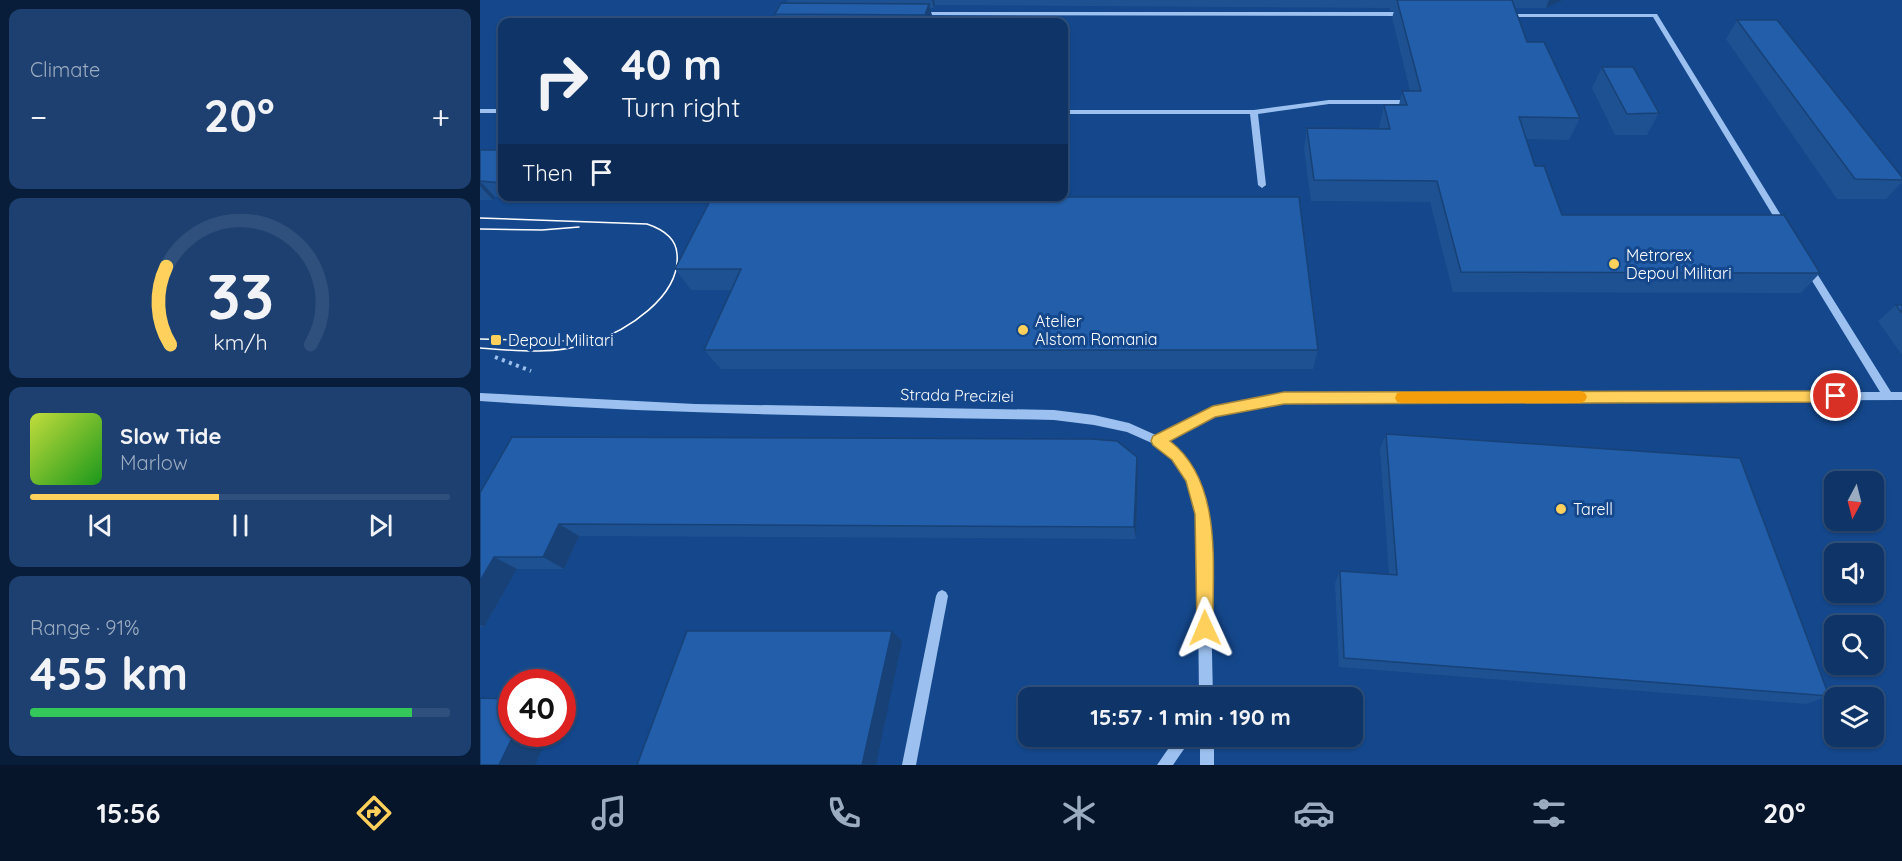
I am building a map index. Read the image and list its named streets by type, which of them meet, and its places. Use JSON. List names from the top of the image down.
{
  "streets": {
    "street": ["Strada Preciziei"]
  },
  "places": {
    "other": ["Metrorex Depoul Militari", "Atelier Alstom Romania", "Tarell"],
    "transit": ["Depoul Militari"]
  },
  "north": "bottom",
  "page": {
    "tile": [
      "Climate",
      ["Range · 91%", "455 km"]
    ],
    "turn": ["40 m", "Turn right"],
    "heat": ["−", "20°", "+"],
    "then": "Then",
    "song": ["Slow Tide", "Marlow"],
    "limit": "40",
    "trip": "15:57 · 1 min · 190 m",
    "tabs": ["15:56", "20°"],
    "gauge": ["33", "km/h"]
  }
}
